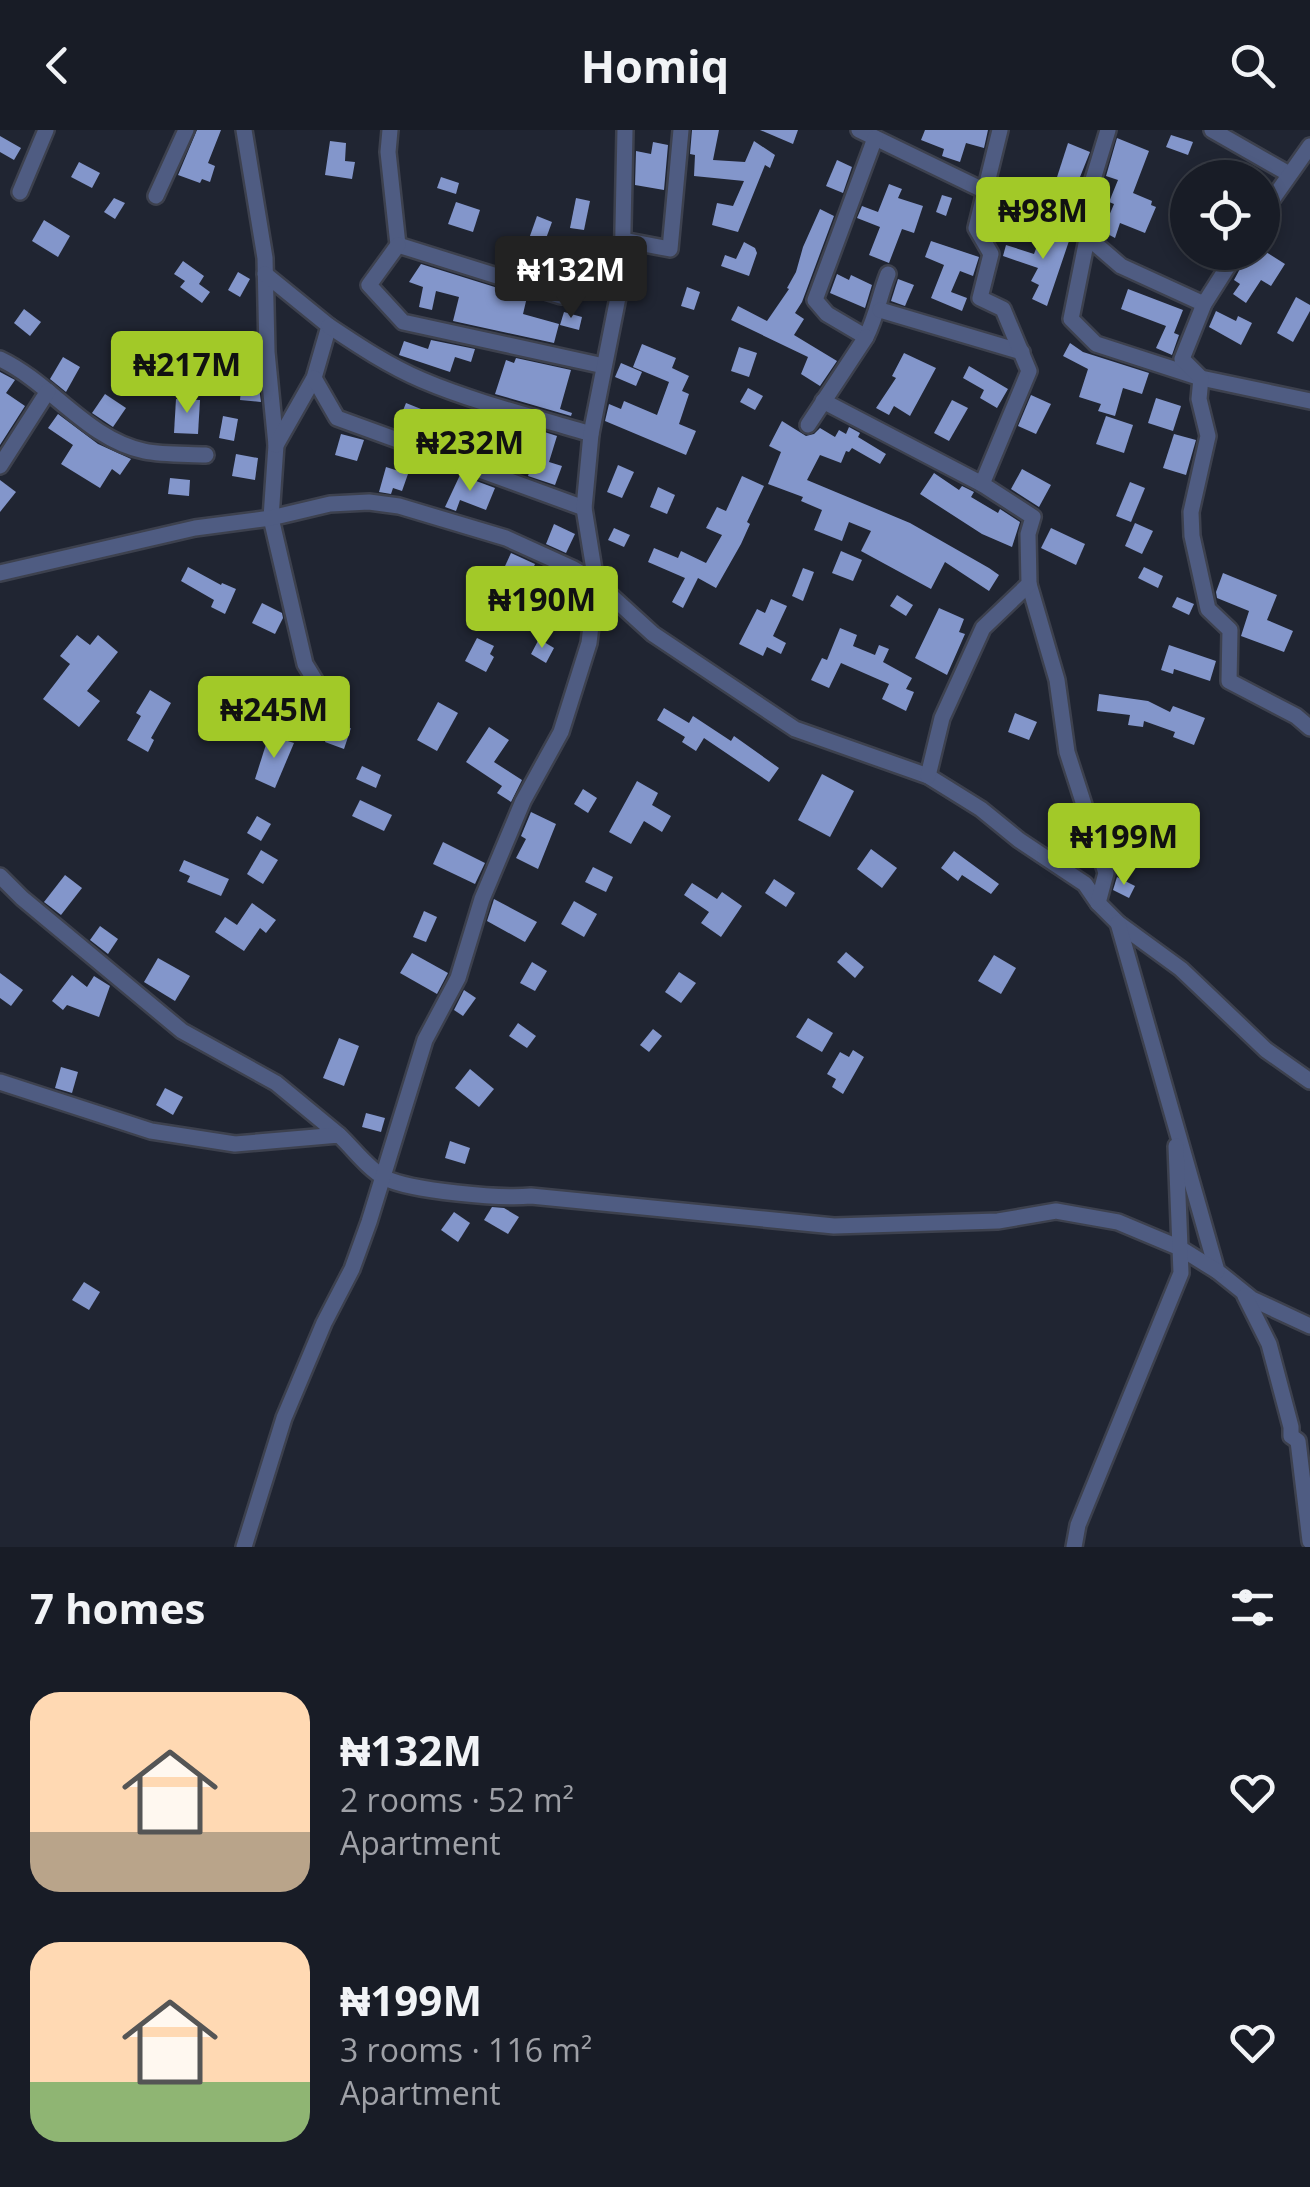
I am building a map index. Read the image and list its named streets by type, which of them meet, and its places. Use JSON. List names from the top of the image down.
{
  "page": {
    "header": "Homiq",
    "price": [
      "₦98M",
      "₦132M",
      "₦217M",
      "₦232M",
      "₦190M",
      "₦245M",
      "₦199M"
    ],
    "heading": "7 homes",
    "list": [
      {
        "name": "₦132M",
        "note": "2 rooms · 52 m² · Apartment"
      },
      {
        "name": "₦199M",
        "note": "3 rooms · 116 m² · Apartment"
      }
    ]
  }
}
